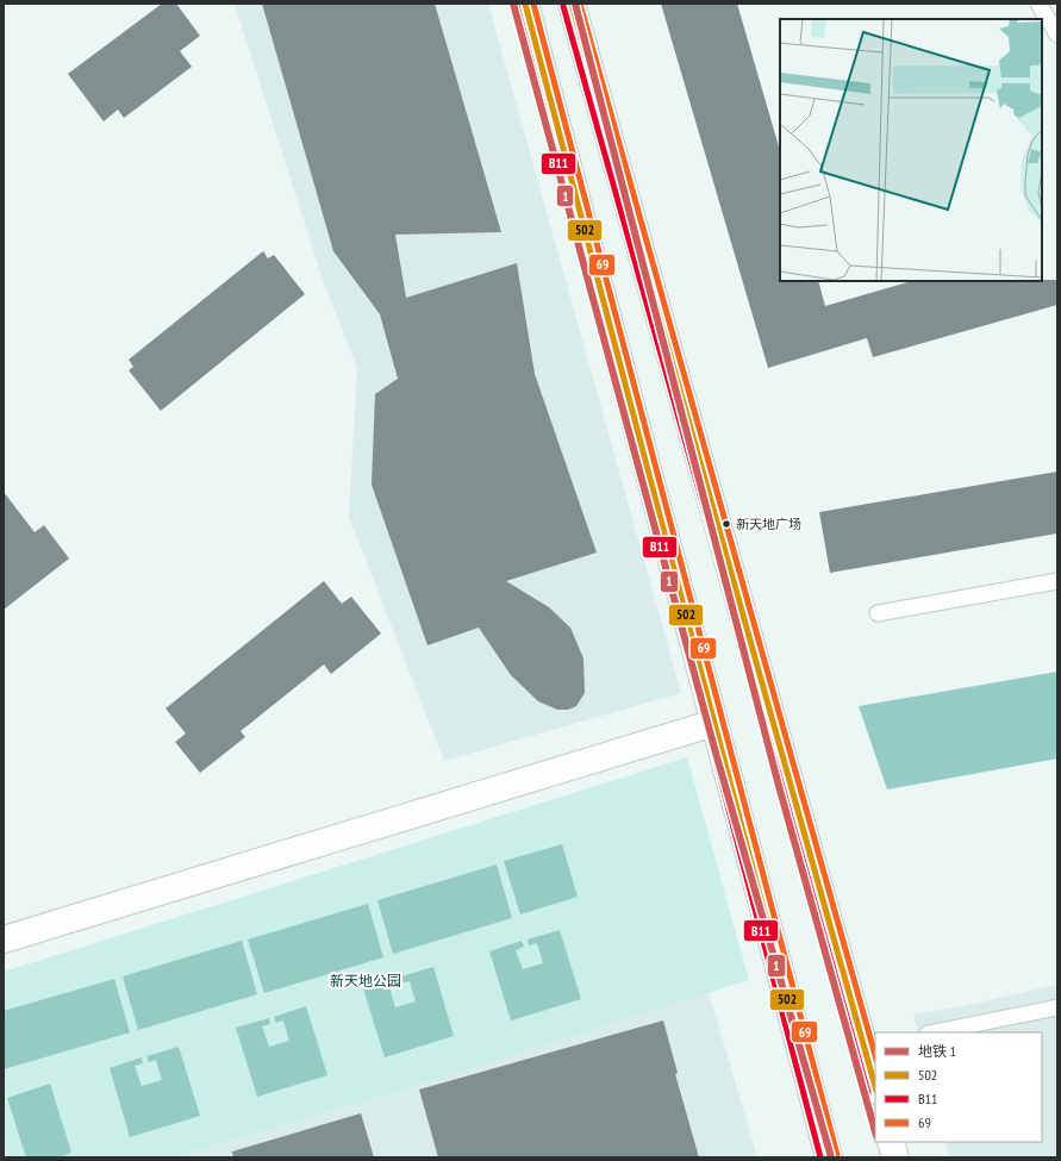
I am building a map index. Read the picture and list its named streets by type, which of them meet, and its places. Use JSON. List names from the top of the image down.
{
  "parks": ["新天地公园"],
  "places": ["新天地广场"],
  "lines": [
    "metro line 1",
    "transit line 502",
    "transit line 69",
    "transit line B11"
  ],
  "legend": [
    "地铁 1",
    "502",
    "B11",
    "69"
  ]
}
